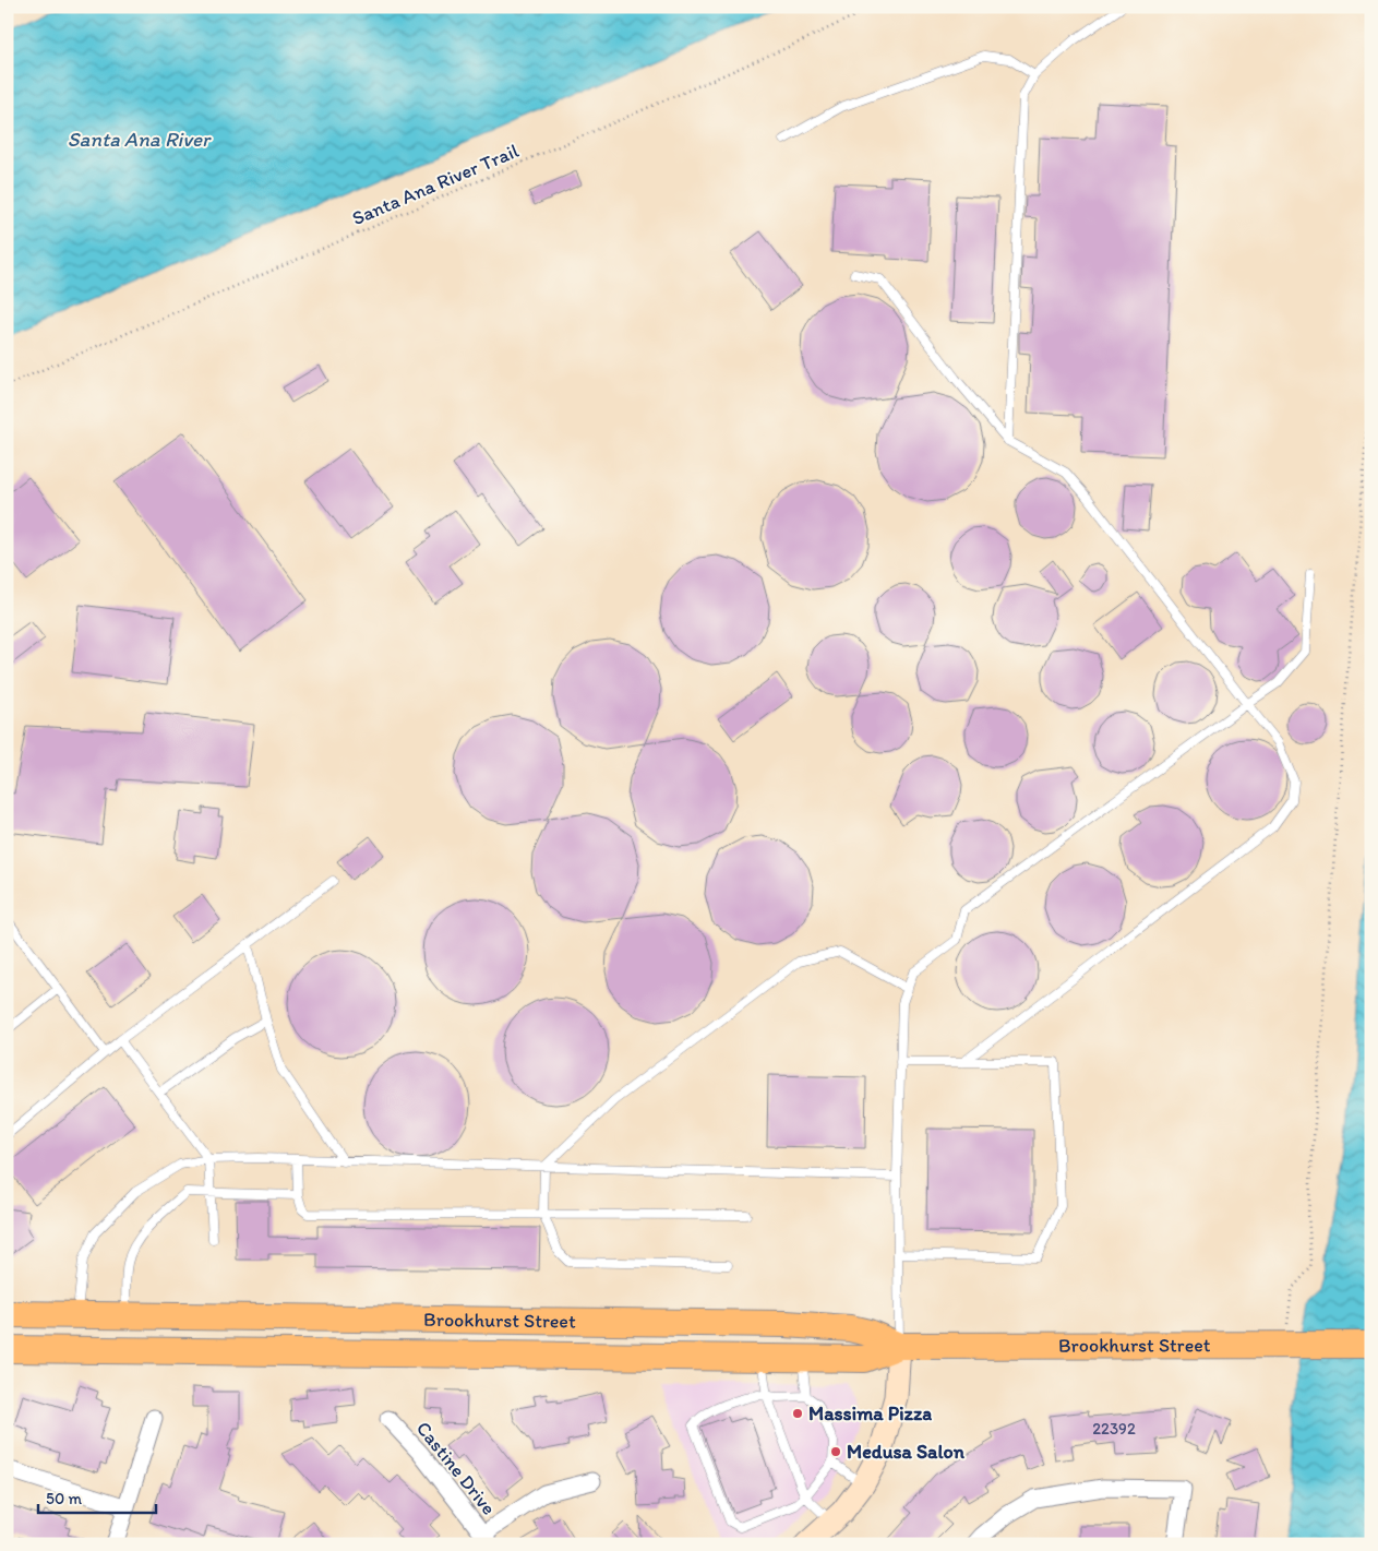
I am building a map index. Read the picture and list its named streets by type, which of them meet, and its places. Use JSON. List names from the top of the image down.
{
  "streets": {
    "main road": ["Brookhurst Street"],
    "street": ["Castine Drive"],
    "path": ["Santa Ana River Trail"]
  },
  "water": ["Santa Ana River"],
  "places": ["Massima Pizza", "Medusa Salon"],
  "house_numbers": ["22392"],
  "scale_bar": "50 m"
}
